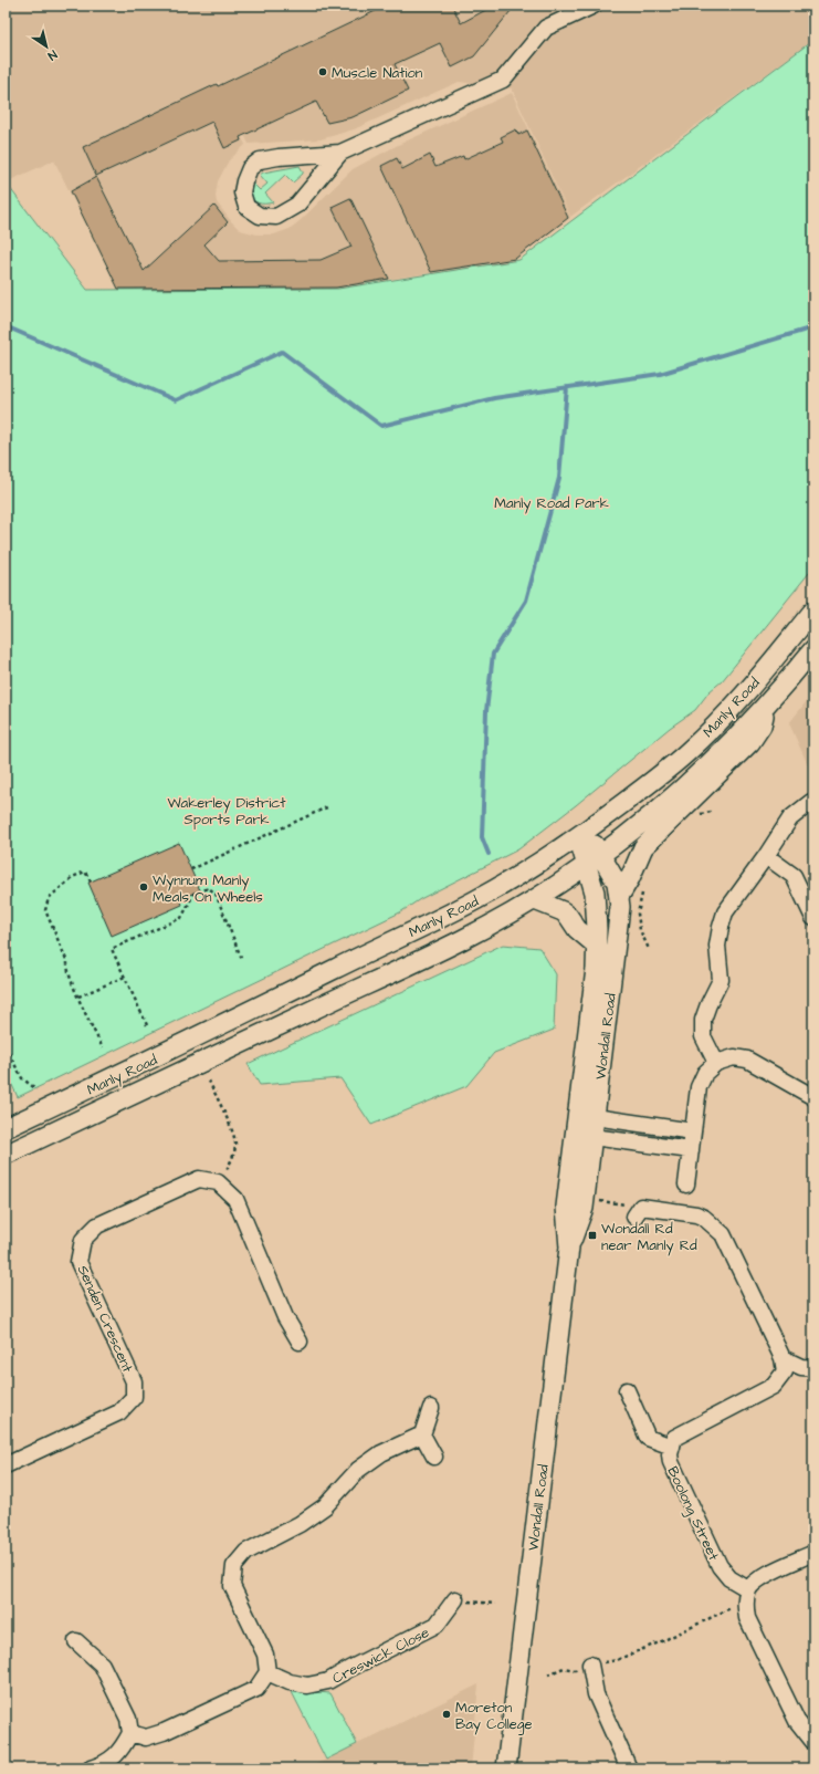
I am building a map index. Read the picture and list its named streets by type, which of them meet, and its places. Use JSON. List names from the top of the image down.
{
  "streets": {
    "main road": ["Manly Road", "Wondall Road"],
    "street": ["Senden Crescent", "Boolong Street", "Creswick Close"]
  },
  "crossings": [
    ["Manly Road", "Wondall Road"]
  ],
  "parks": ["Manly Road Park", "Wakerley District Sports Park"],
  "places": {
    "other": ["Muscle Nation", "Wynnum Manly Meals On Wheels", "Moreton Bay College"],
    "transit": ["Wondall Rd near Manly Rd"]
  },
  "north": "bottom right"
}
